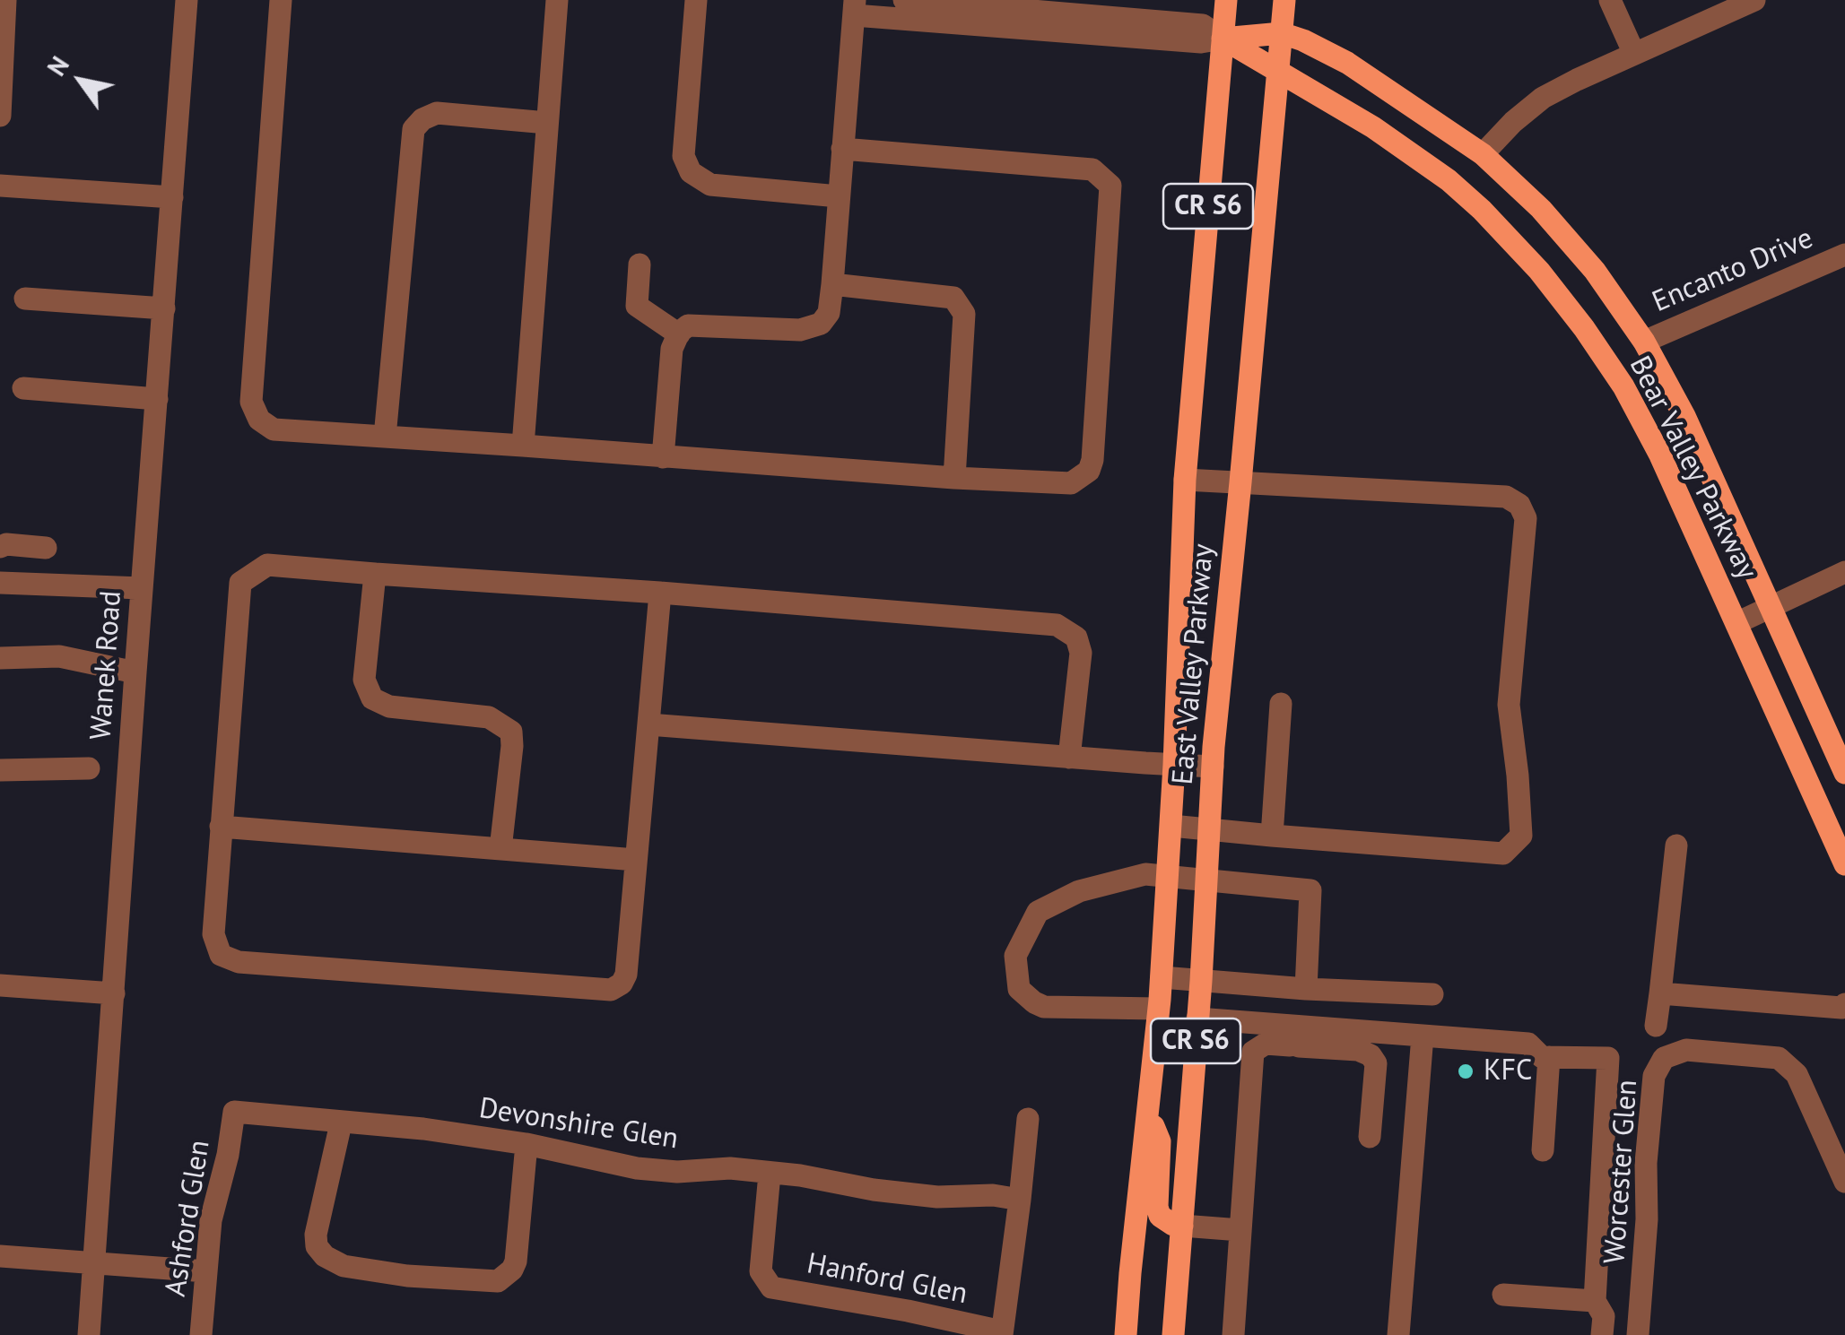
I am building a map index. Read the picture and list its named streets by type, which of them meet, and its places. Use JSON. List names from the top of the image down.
{
  "streets": {
    "main road": ["CR S6", "Bear Valley Parkway", "East Valley Parkway"],
    "street": [
      "Encanto Drive",
      "Wanek Road",
      "Devonshire Glen",
      "Worcester Glen",
      "Ashford Glen",
      "Hanford Glen"
    ]
  },
  "crossings": [
    ["Encanto Drive", "Bear Valley Parkway"],
    ["Bear Valley Parkway", "East Valley Parkway"],
    ["Devonshire Glen", "Ashford Glen"],
    ["Devonshire Glen", "Hanford Glen"]
  ],
  "places": ["KFC"],
  "north": "top left"
}
